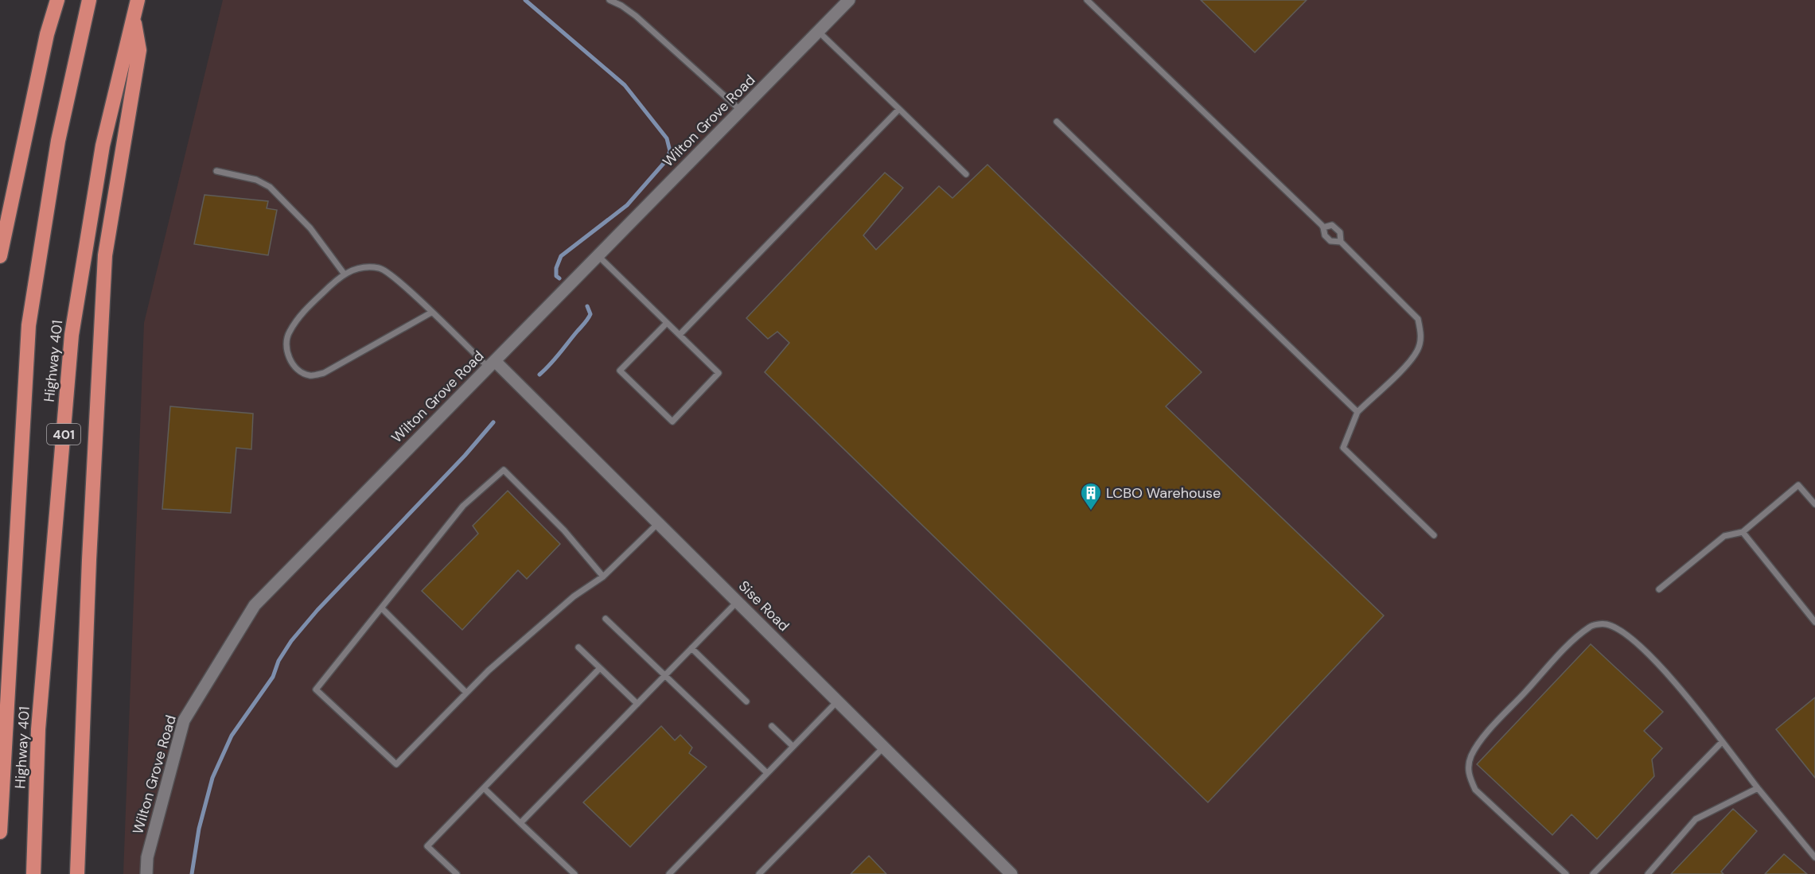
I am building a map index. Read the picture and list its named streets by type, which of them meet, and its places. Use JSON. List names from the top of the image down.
{
  "streets": {
    "highway": ["Highway 401", "401"],
    "main road": ["Wilton Grove Road", "Sise Road"]
  },
  "crossings": [
    ["Wilton Grove Road", "Sise Road"]
  ],
  "places": {
    "building": ["LCBO Warehouse"]
  }
}
